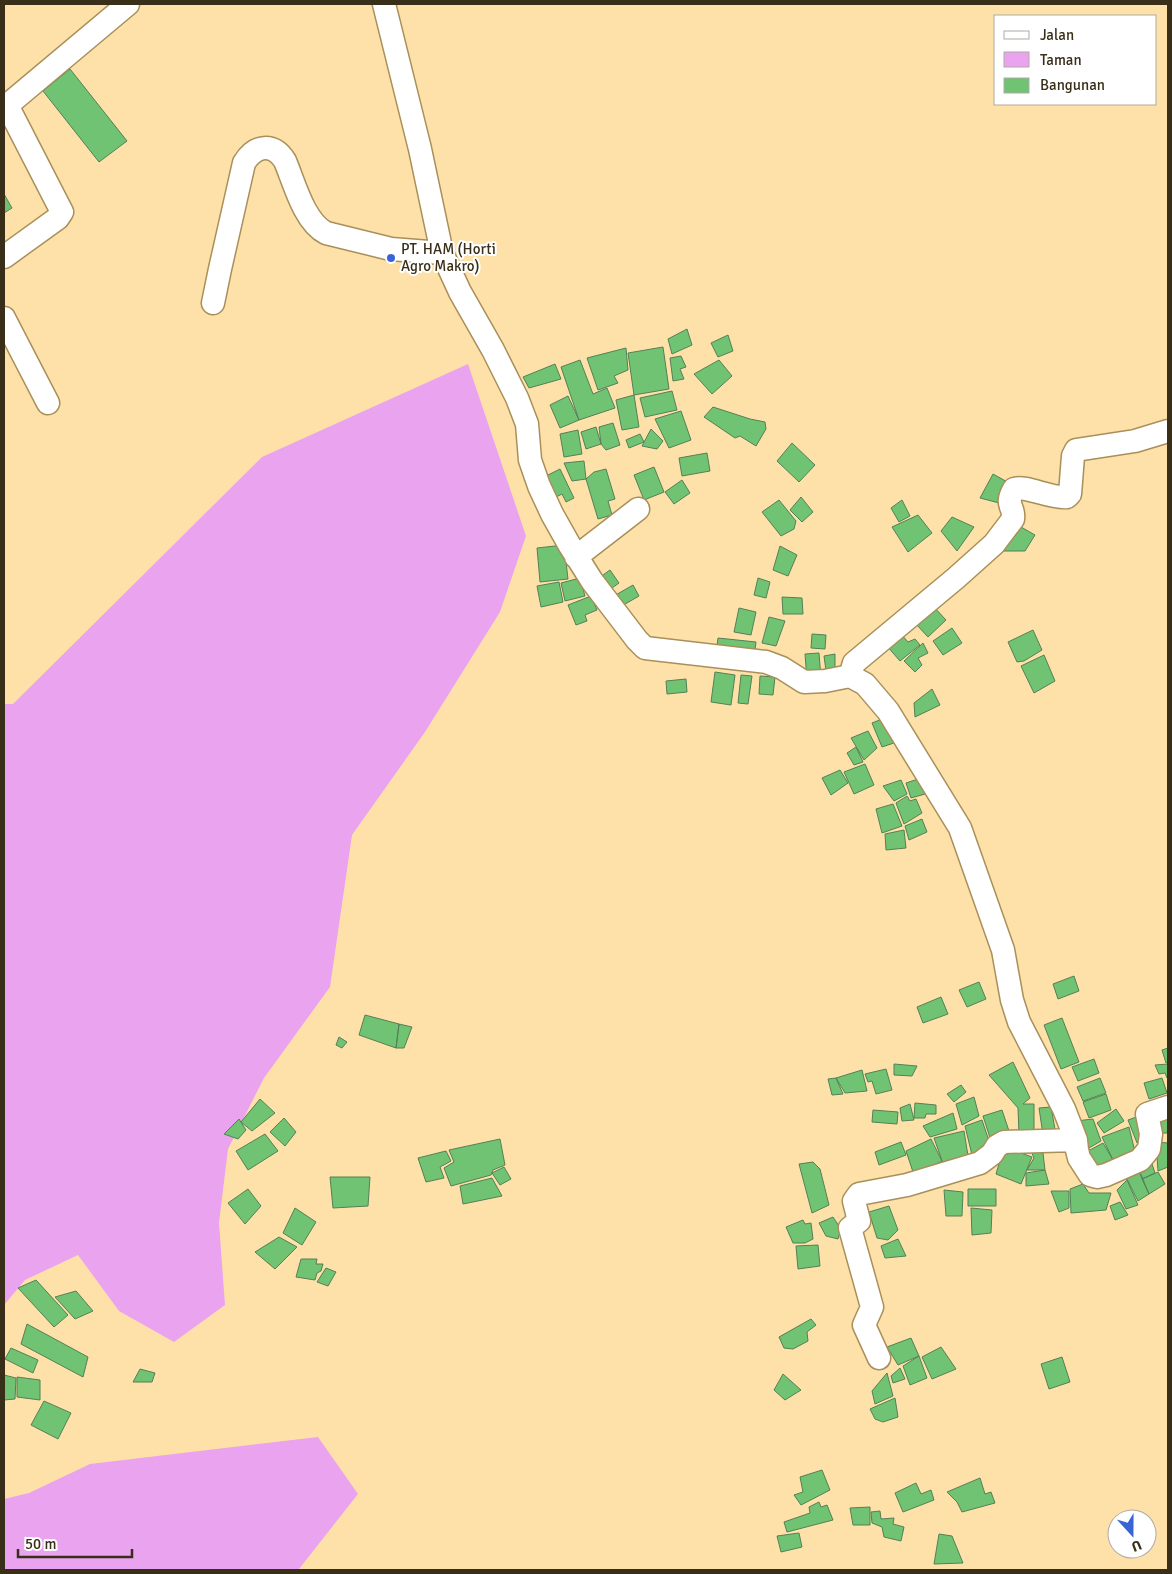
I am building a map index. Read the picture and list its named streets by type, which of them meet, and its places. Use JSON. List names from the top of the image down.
{
  "places": ["PT. HAM (Horti Agro Makro)"],
  "legend": ["Jalan", "Taman", "Bangunan"],
  "scale_bar": "50 m",
  "north": "bottom"
}
